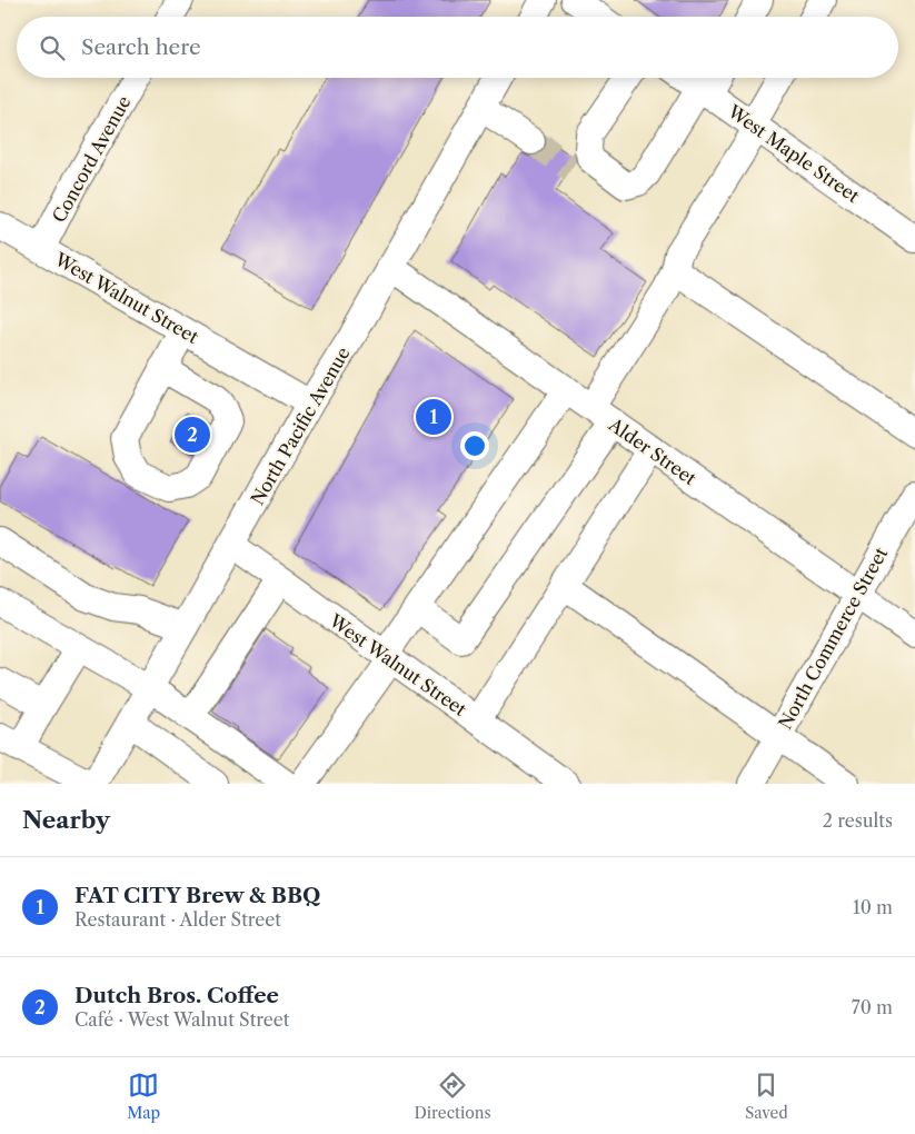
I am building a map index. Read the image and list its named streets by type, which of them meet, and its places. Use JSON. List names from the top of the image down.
{
  "streets": {
    "street": [
      "West Maple Street",
      "Concord Avenue",
      "West Walnut Street",
      "North Pacific Avenue",
      "Alder Street",
      "North Commerce Street"
    ]
  },
  "crossings": [
    ["Concord Avenue", "West Walnut Street"],
    ["West Walnut Street", "North Pacific Avenue"],
    ["North Pacific Avenue", "Alder Street"],
    ["Alder Street", "North Commerce Street"]
  ],
  "page": {
    "search": "Search here",
    "pins": ["1", "2"],
    "heading": ["Nearby", "2 results"],
    "list": [
      {
        "mark": "1",
        "name": "FAT CITY Brew & BBQ",
        "note": "Restaurant · Alder Street",
        "value": "10 m"
      },
      {
        "mark": "2",
        "name": "Dutch Bros. Coffee",
        "note": "Café · West Walnut Street",
        "value": "70 m"
      }
    ],
    "nav": ["Map", "Directions", "Saved"]
  }
}
